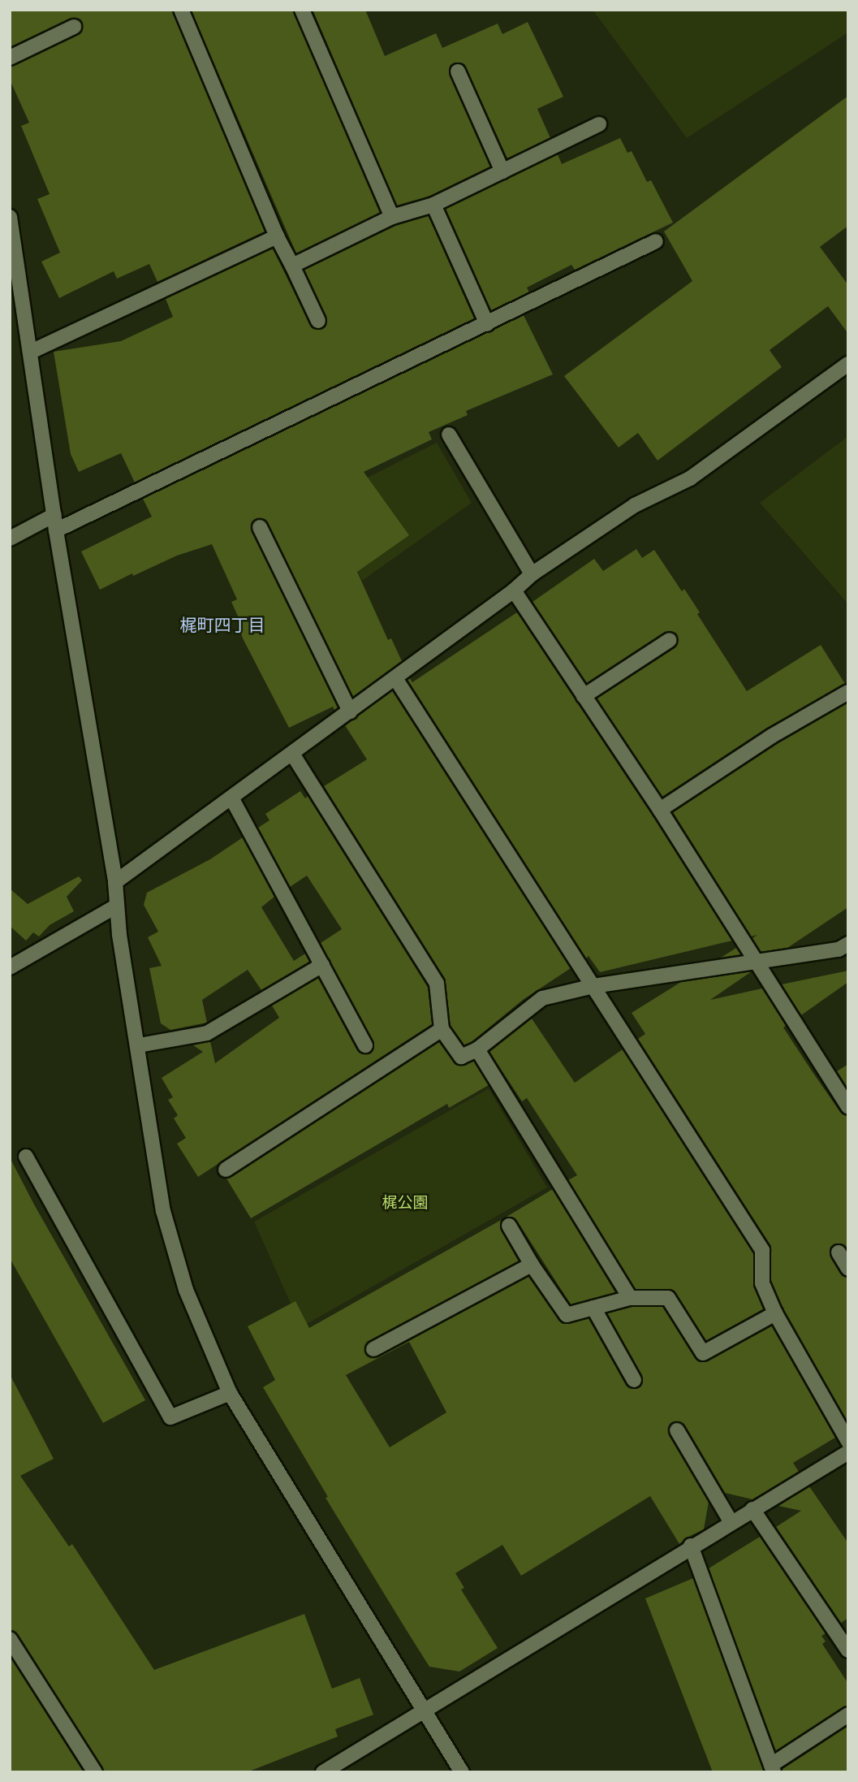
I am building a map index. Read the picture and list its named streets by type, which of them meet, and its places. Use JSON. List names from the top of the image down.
{
  "districts": ["梶町四丁目"],
  "parks": ["梶公園"]
}
